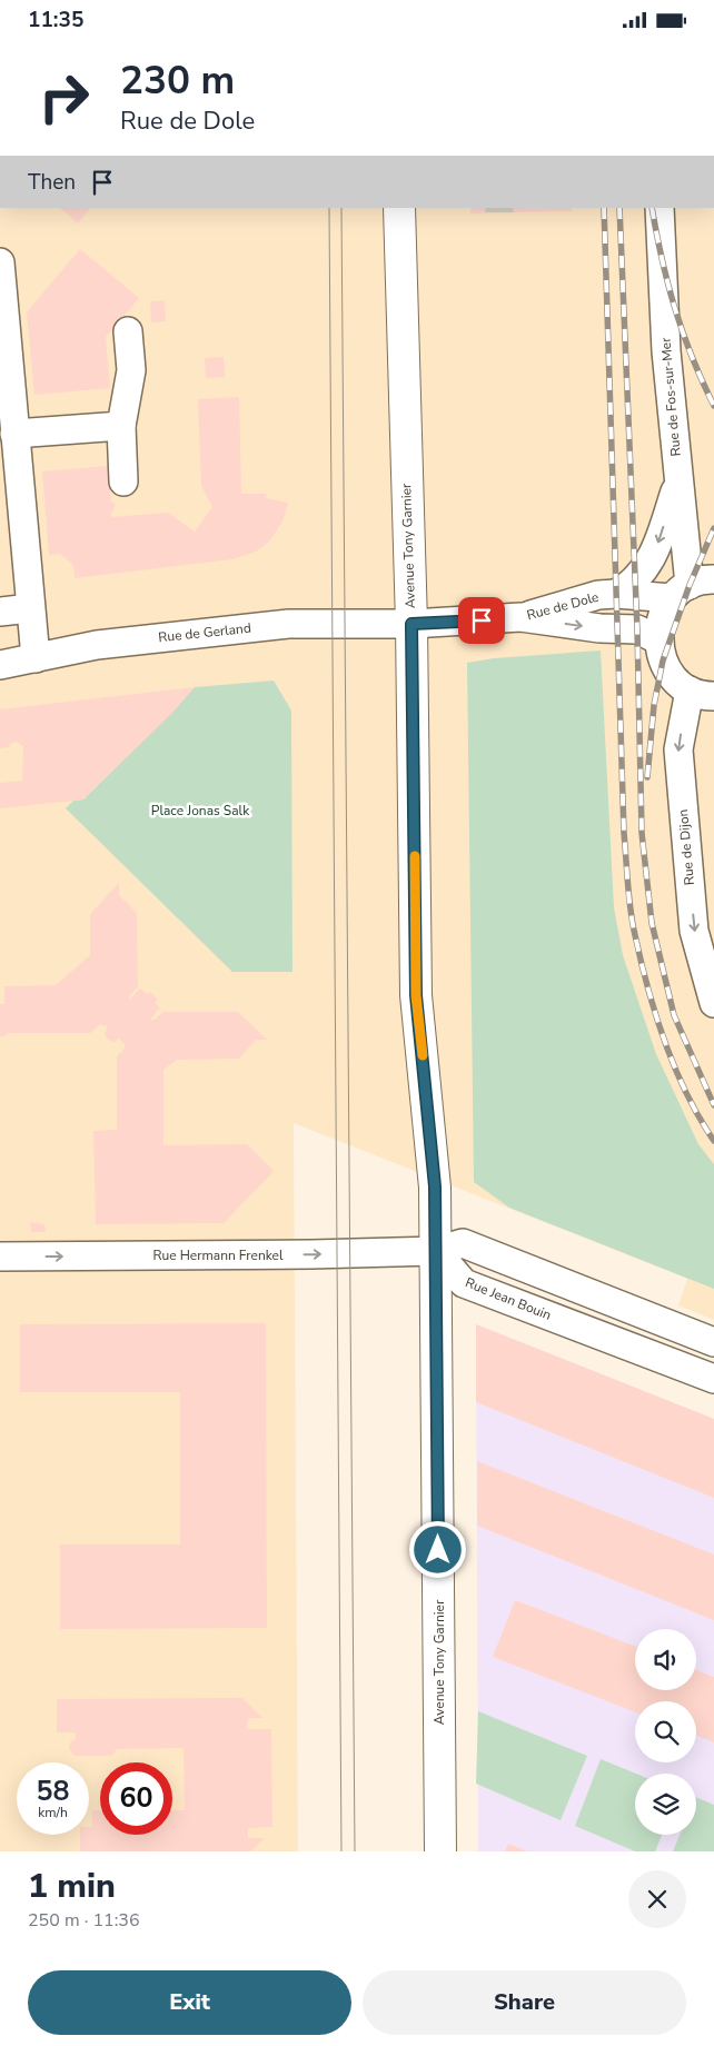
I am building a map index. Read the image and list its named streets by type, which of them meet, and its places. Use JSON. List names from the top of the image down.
{
  "streets": {
    "main road": ["Avenue Tony Garnier"],
    "street": [
      "Rue de Fos-sur-Mer",
      "Rue de Dole",
      "Rue de Gerland",
      "Rue de Dijon",
      "Rue Hermann Frenkel",
      "Rue Jean Bouin"
    ]
  },
  "crossings": [
    ["Rue de Fos-sur-Mer", "Rue de Dole"],
    ["Avenue Tony Garnier", "Rue de Dole"],
    ["Avenue Tony Garnier", "Rue de Gerland"],
    ["Avenue Tony Garnier", "Rue Hermann Frenkel"],
    ["Avenue Tony Garnier", "Rue Jean Bouin"],
    ["Rue de Dole", "Rue de Gerland"],
    ["Rue Hermann Frenkel", "Rue Jean Bouin"]
  ],
  "one_way": ["Rue de Dijon", "Rue Hermann Frenkel"],
  "parks": ["Place Jonas Salk"],
  "page": {
    "status": "11:35",
    "turn": ["230 m", "Rue de Dole"],
    "then": "Then",
    "speed": "58 km/h",
    "limit": "60",
    "heading": ["1 min", "250 m · 11:36"],
    "buttons": ["Exit", "Share"]
  }
}
